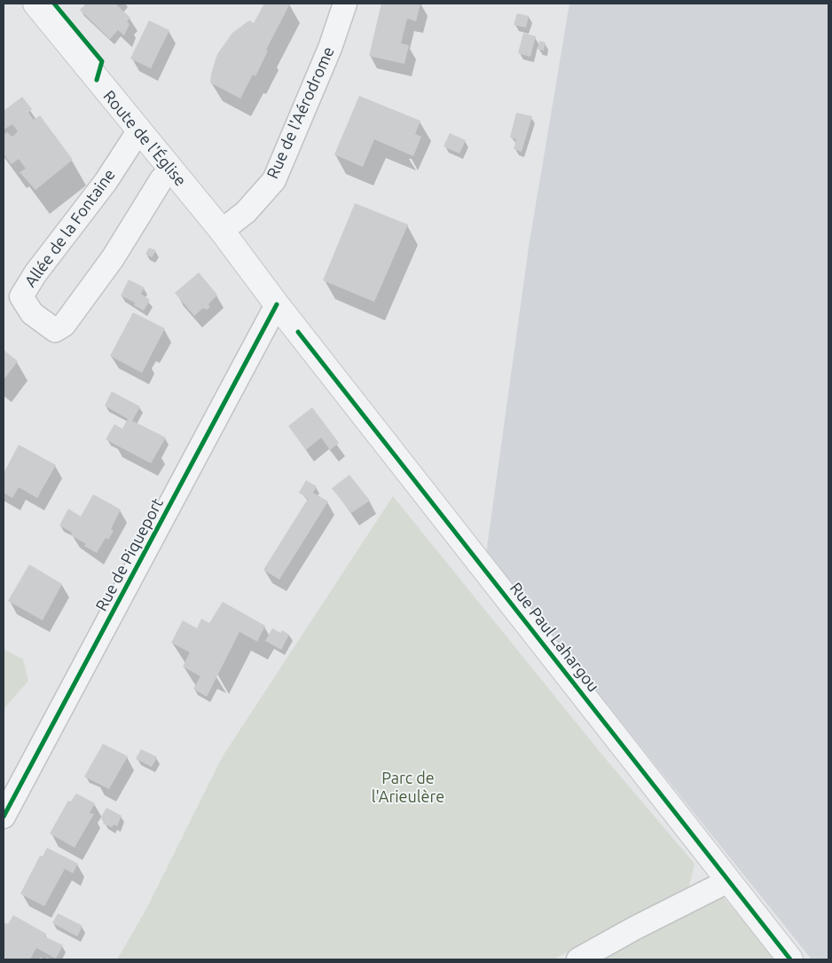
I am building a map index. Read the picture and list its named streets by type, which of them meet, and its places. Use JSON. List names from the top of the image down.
{
  "streets": {
    "street": [
      "Rue de l'Aérodrome",
      "Route de l'Église",
      "Allée de la Fontaine",
      "Rue de Piqueport",
      "Rue Paul Lahargou"
    ]
  },
  "crossings": [
    ["Rue de l'Aérodrome", "Route de l'Église"],
    ["Rue de l'Aérodrome", "Rue Paul Lahargou"],
    ["Route de l'Église", "Allée de la Fontaine"],
    ["Route de l'Église", "Rue Paul Lahargou"],
    ["Rue de Piqueport", "Rue Paul Lahargou"]
  ],
  "parks": ["Parc de l'Arieulère"]
}
